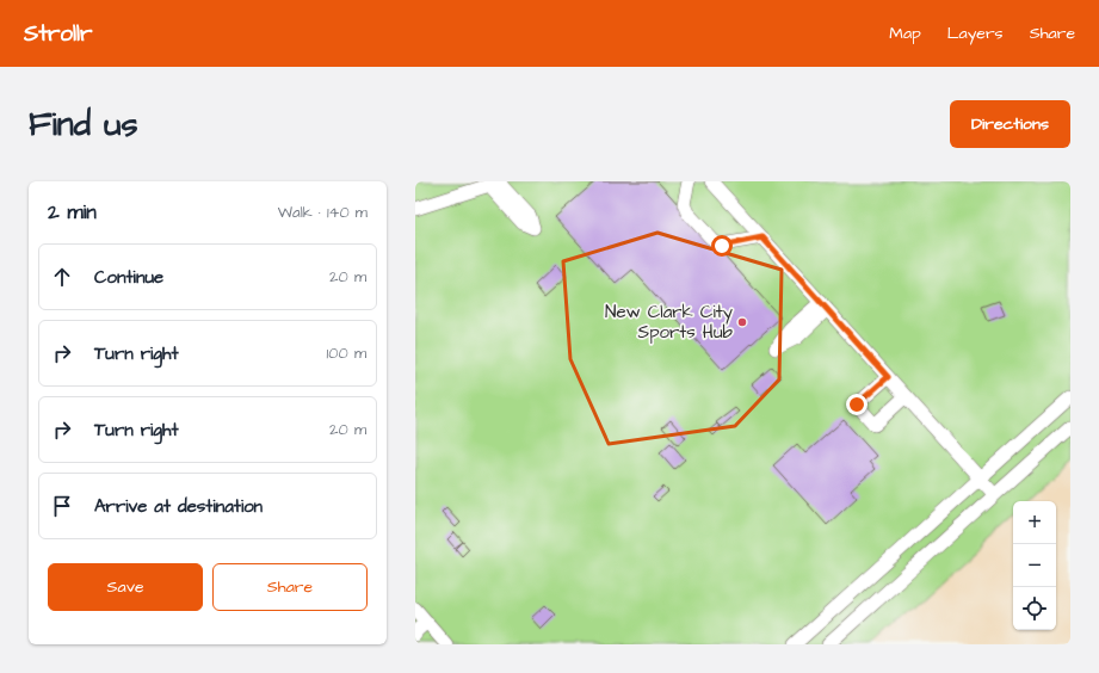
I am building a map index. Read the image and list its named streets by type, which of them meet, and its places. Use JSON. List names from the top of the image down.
{
  "places": ["New Clark City Sports Hub"],
  "page": {
    "header": "Strollr",
    "nav": ["Map", "Layers", "Share"],
    "buttons": [
      "Directions",
      ["Save", "Share"]
    ],
    "title": "Find us",
    "heading": ["2 min", "Walk · 140 m"],
    "list": [
      ["Continue", "20 m"],
      ["Turn right", "100 m"],
      ["Turn right", "20 m"],
      "Arrive at destination"
    ],
    "map_buttons": ["+", "−"]
  }
}
